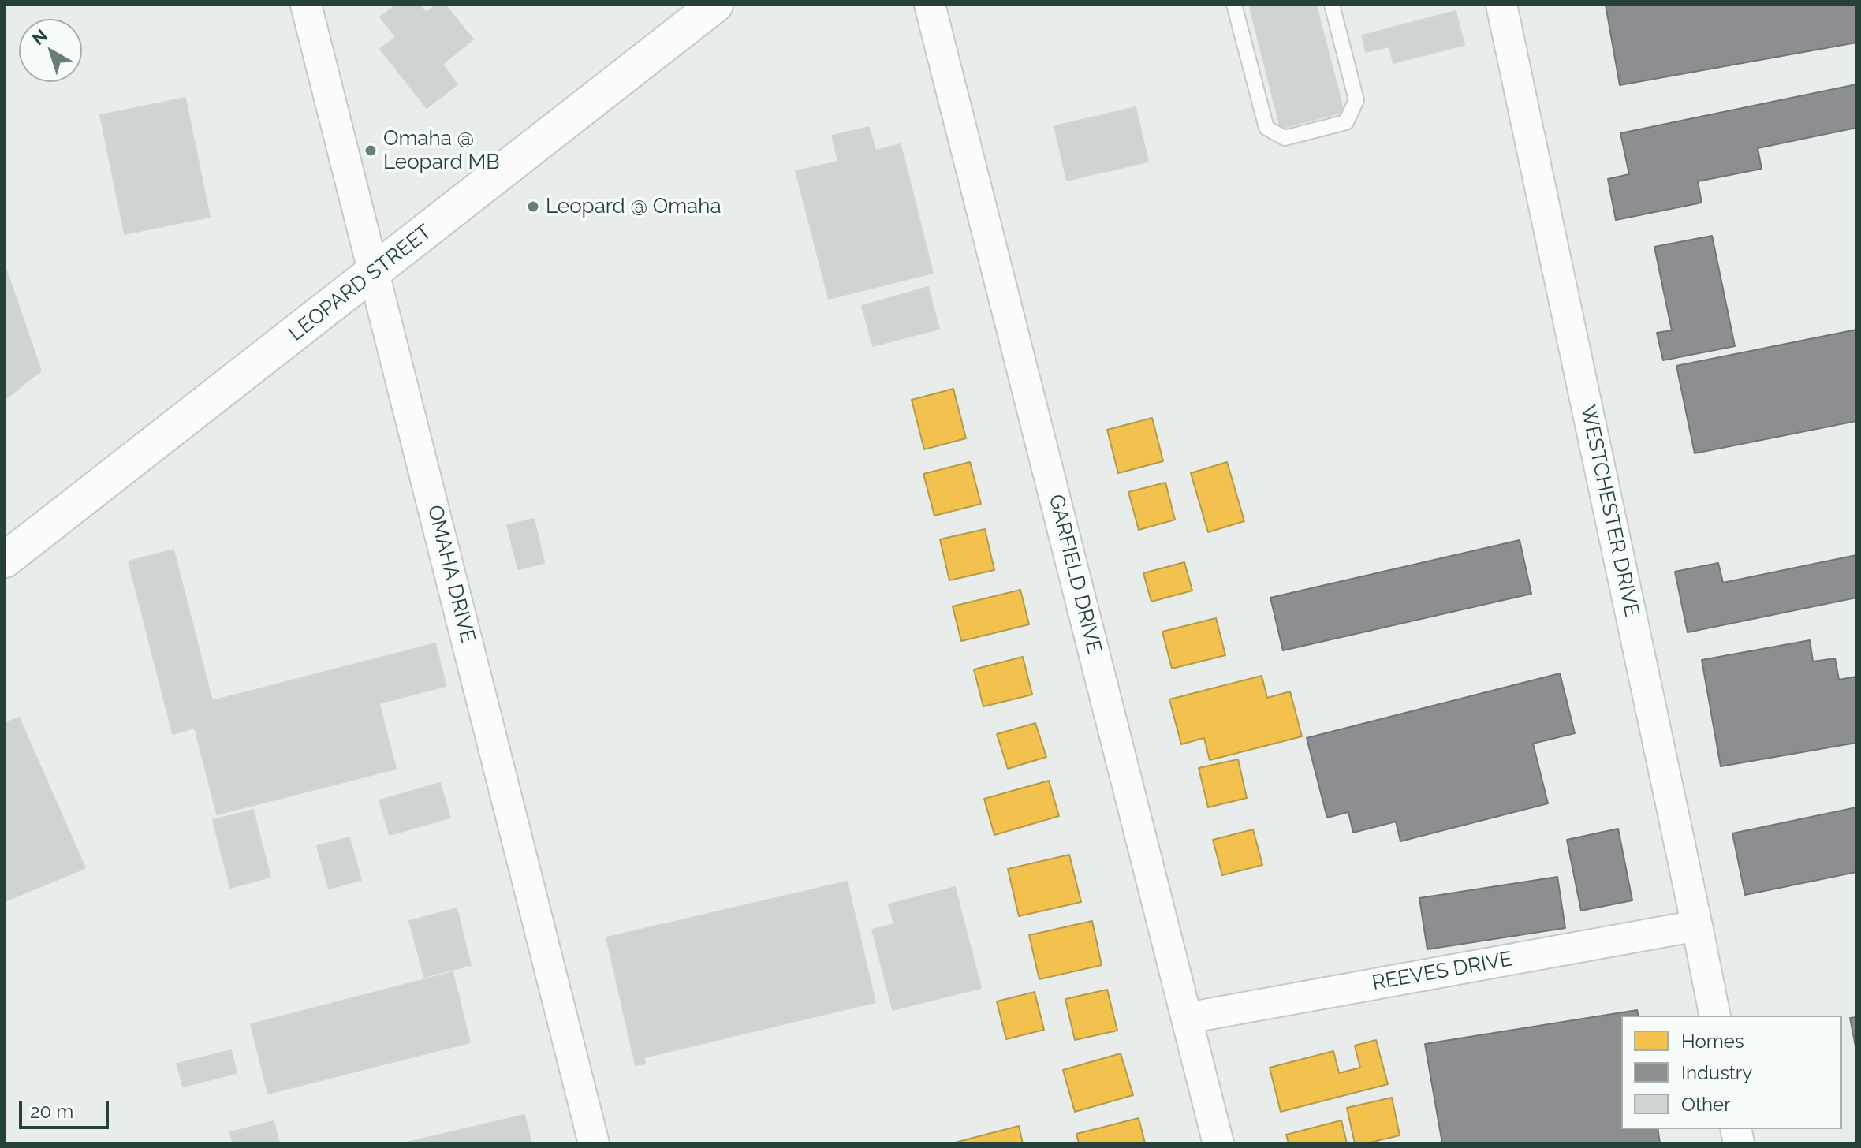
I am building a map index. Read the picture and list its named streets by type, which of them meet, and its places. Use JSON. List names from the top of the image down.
{
  "streets": {
    "main road": ["LEOPARD STREET"],
    "street": [
      "WESTCHESTER DRIVE",
      "OMAHA DRIVE",
      "GARFIELD DRIVE",
      "REEVES DRIVE"
    ]
  },
  "crossings": [
    ["LEOPARD STREET", "OMAHA DRIVE"],
    ["WESTCHESTER DRIVE", "REEVES DRIVE"],
    ["GARFIELD DRIVE", "REEVES DRIVE"]
  ],
  "places": ["Omaha @ Leopard MB", "Leopard @ Omaha"],
  "legend": ["Homes", "Industry", "Other"],
  "scale_bar": "20 m",
  "north": "top left"
}
